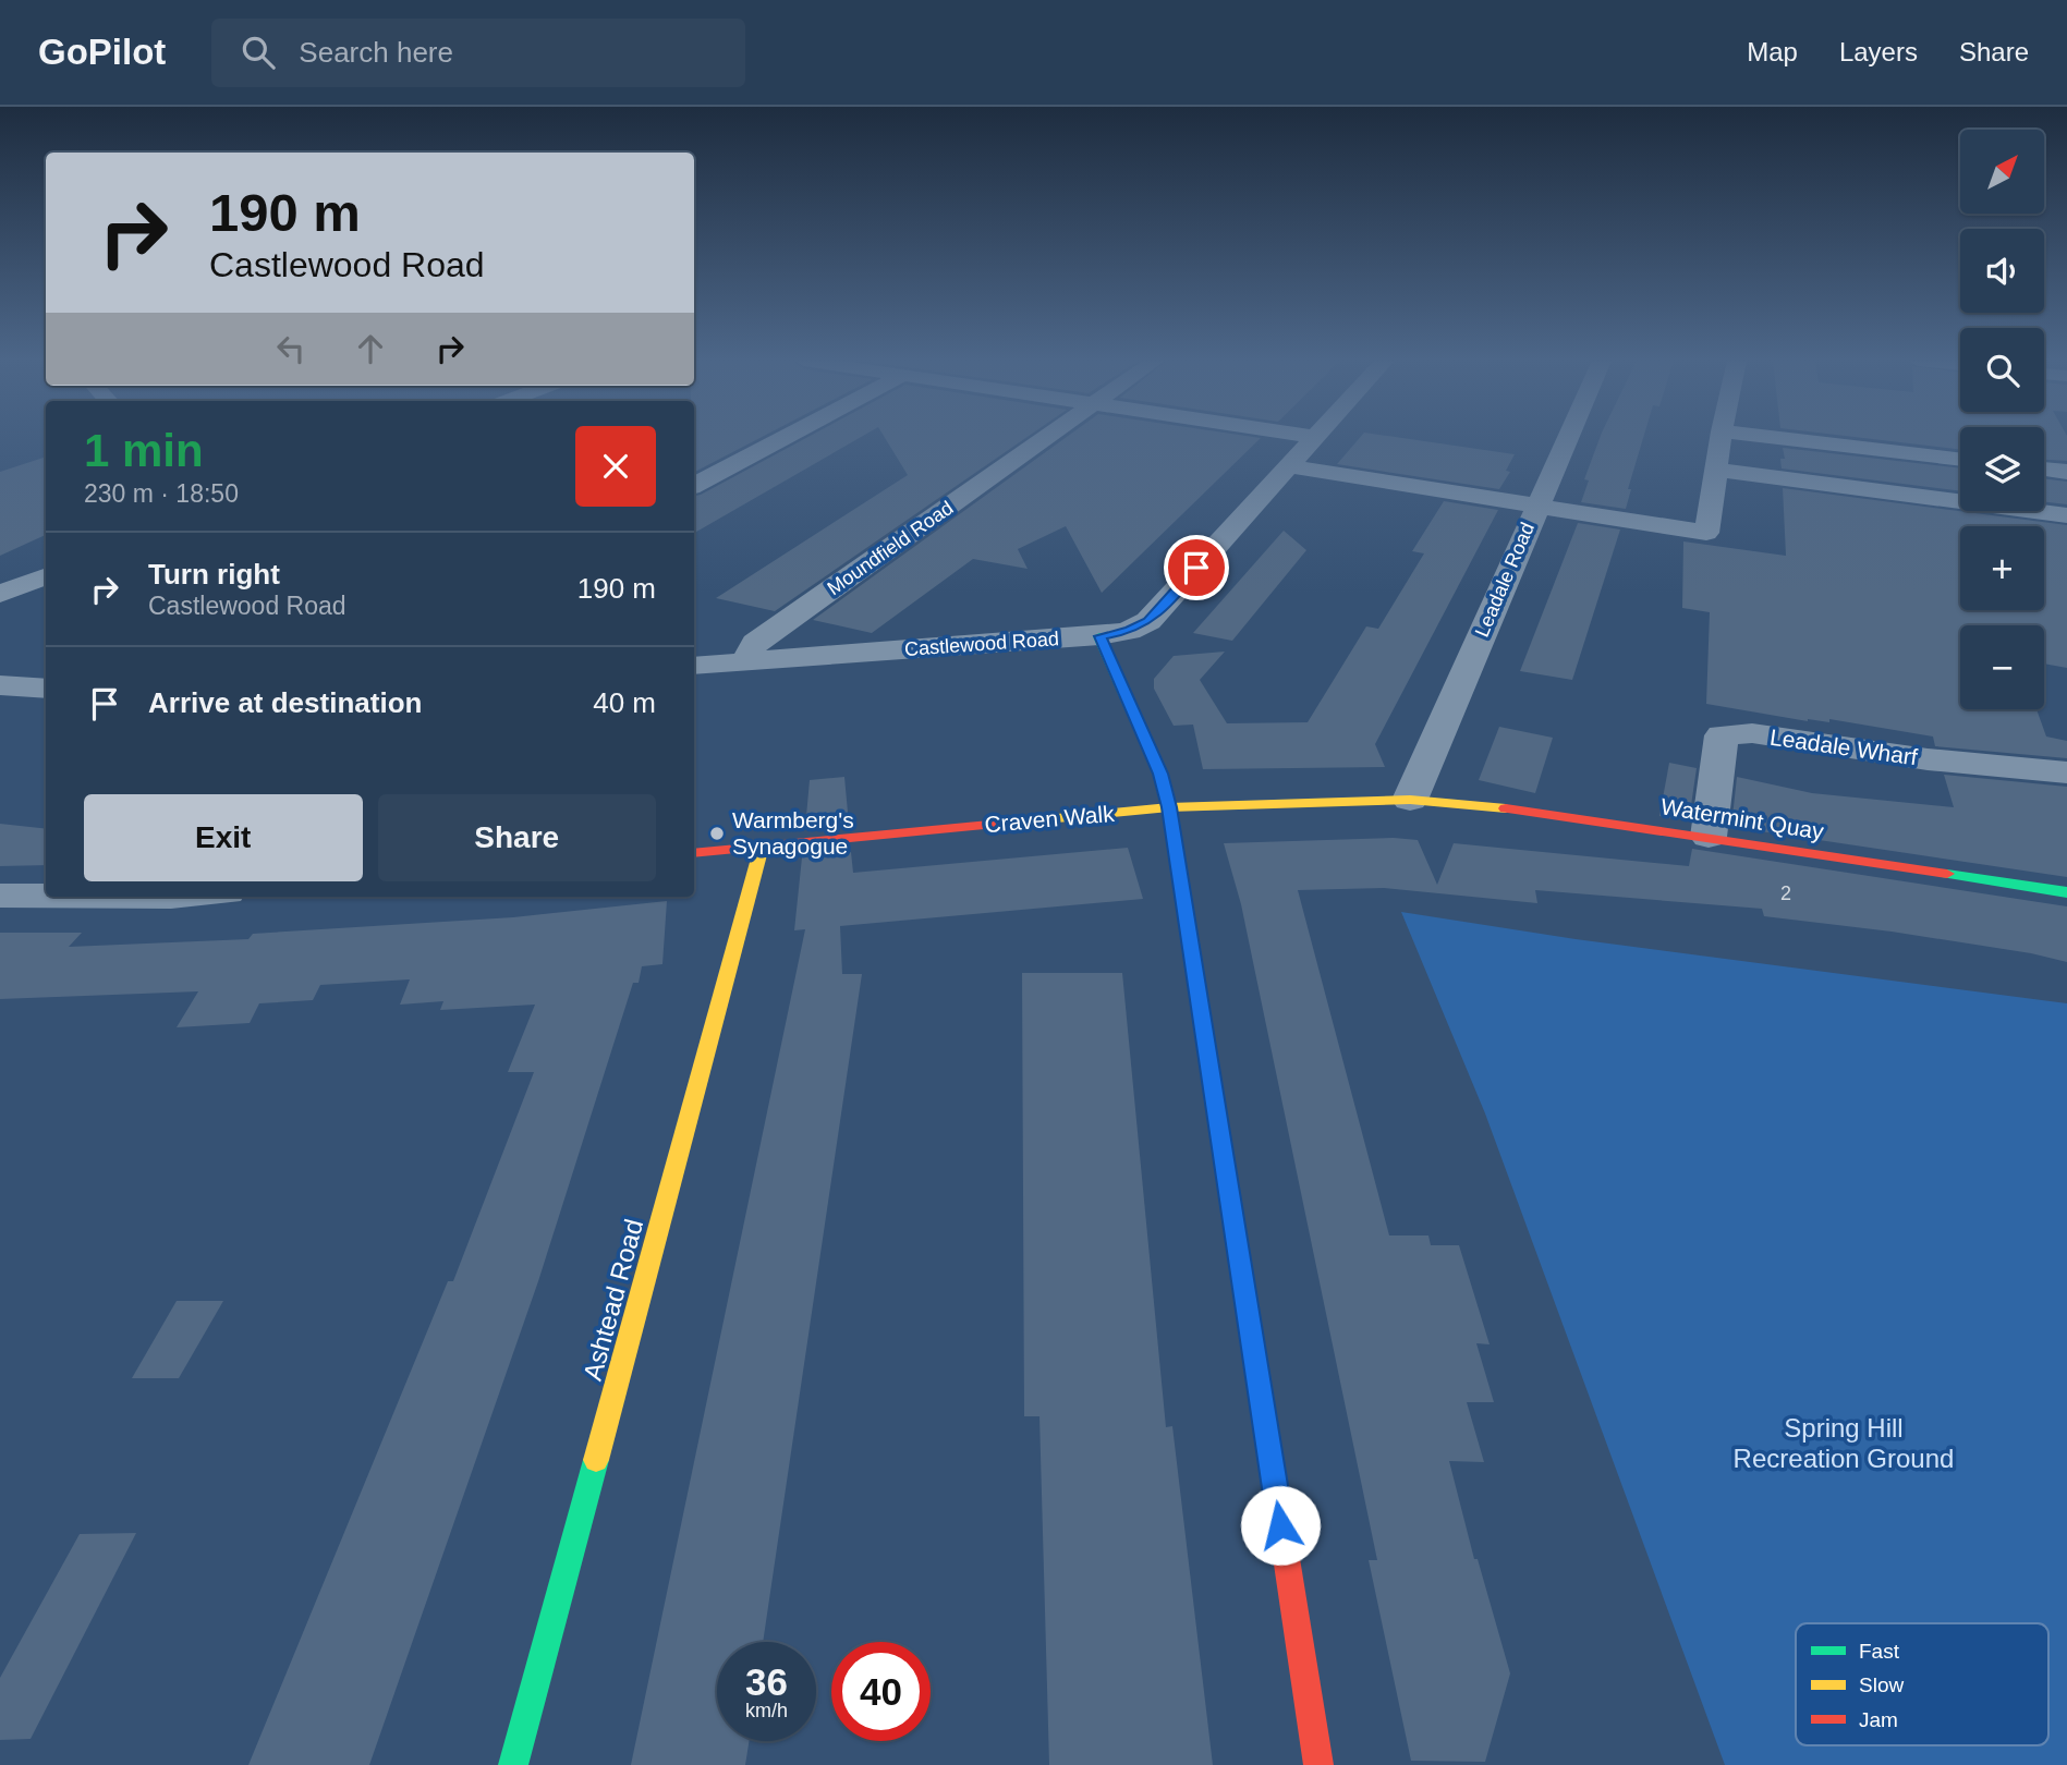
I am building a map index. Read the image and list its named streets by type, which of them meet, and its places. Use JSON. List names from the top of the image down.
{
  "streets": {
    "street": [
      "Moundfield Road",
      "Leadale Road",
      "Castlewood Road",
      "Leadale Wharf",
      "Craven Walk",
      "Watermint Quay",
      "Ashtead Road"
    ]
  },
  "crossings": [
    ["Moundfield Road", "Castlewood Road"],
    ["Leadale Road", "Craven Walk"],
    ["Leadale Road", "Watermint Quay"],
    ["Leadale Wharf", "Watermint Quay"],
    ["Craven Walk", "Watermint Quay"],
    ["Craven Walk", "Ashtead Road"]
  ],
  "parks": ["Spring Hill Recreation Ground"],
  "places": ["Warmberg's Synagogue"],
  "house_numbers": ["2"],
  "legend": ["Fast", "Slow", "Jam"],
  "north": "top right",
  "page": {
    "header": "GoPilot",
    "search": "Search here",
    "nav": ["Map", "Layers", "Share"],
    "map_buttons": ["+", "−"],
    "turn": ["190 m", "Castlewood Road"],
    "heading": ["1 min", "230 m · 18:50"],
    "list": [
      {
        "name": "Turn right",
        "note": "Castlewood Road",
        "value": "190 m"
      },
      {
        "name": "Arrive at destination",
        "value": "40 m"
      }
    ],
    "buttons": ["Exit", "Share"],
    "speed": "36 km/h",
    "limit": "40"
  }
}
